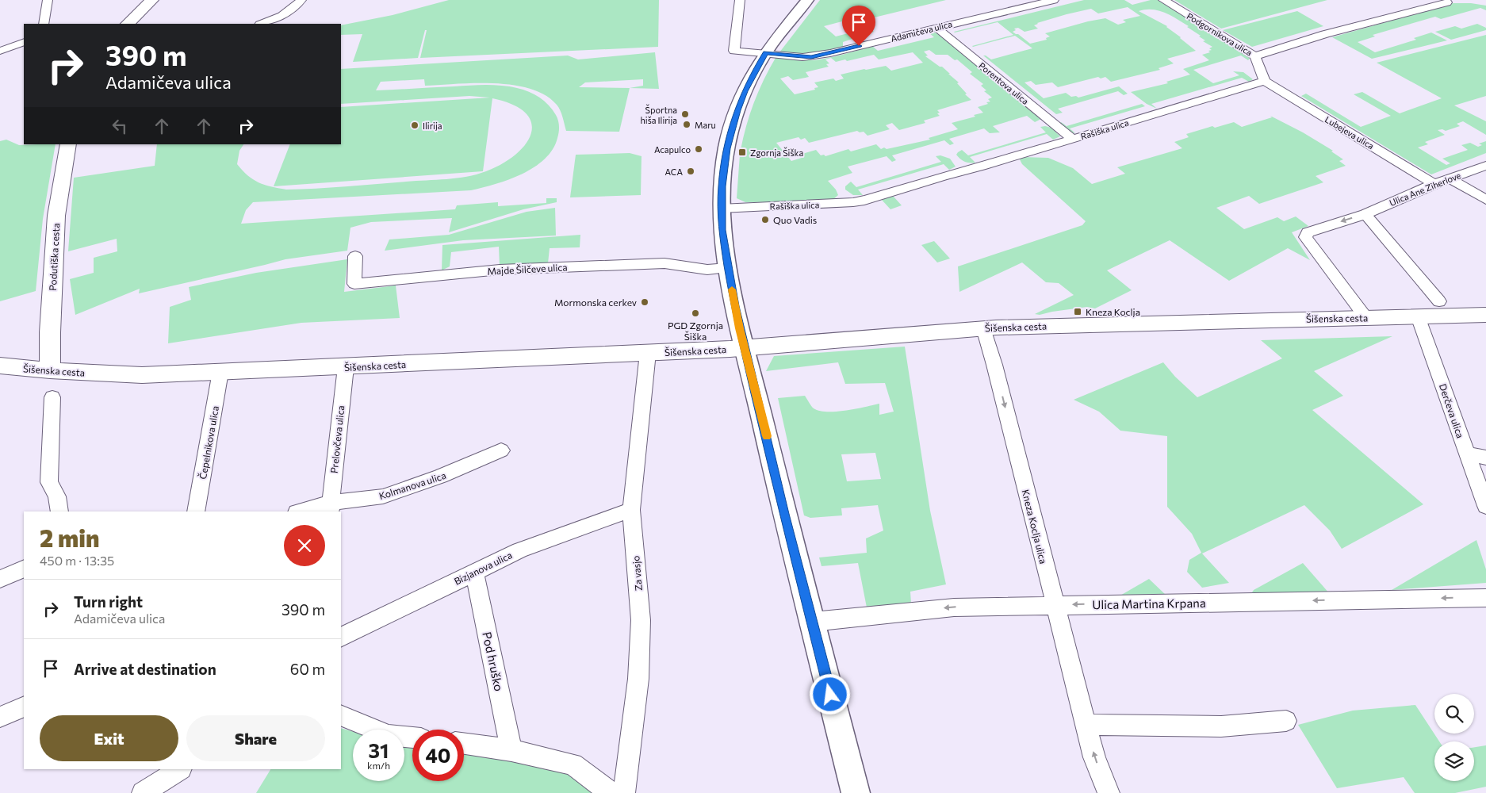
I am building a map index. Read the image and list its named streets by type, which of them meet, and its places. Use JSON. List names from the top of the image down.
{
  "streets": {
    "main road": ["Podutiška cesta", "Šišenska cesta"],
    "street": [
      "Adamičeva ulica",
      "Podgornikova ulica",
      "Porentova ulica",
      "Rašiška ulica",
      "Lubejeva ulica",
      "Ulica Ane Ziherlove",
      "Majde Šilčeve ulica",
      "Derčeva ulica",
      "Prelovčeva ulica",
      "Čepelnikova ulica",
      "Kolmanova ulica",
      "Kneza Koclja ulica",
      "Bizjanova ulica",
      "Za vasjo",
      "Ulica Martina Krpana",
      "Pod hruško"
    ]
  },
  "crossings": [
    ["Adamičeva ulica", "Porentova ulica"],
    ["Porentova ulica", "Rašiška ulica"],
    ["Rašiška ulica", "Lubejeva ulica"],
    ["Lubejeva ulica", "Ulica Ane Ziherlove"],
    ["Ulica Ane Ziherlove", "Šišenska cesta"],
    ["Podutiška cesta", "Šišenska cesta"],
    ["Šišenska cesta", "Derčeva ulica"],
    ["Šišenska cesta", "Prelovčeva ulica"],
    ["Šišenska cesta", "Čepelnikova ulica"],
    ["Šišenska cesta", "Kneza Koclja ulica"],
    ["Šišenska cesta", "Za vasjo"],
    ["Prelovčeva ulica", "Kolmanova ulica"],
    ["Kneza Koclja ulica", "Ulica Martina Krpana"],
    ["Bizjanova ulica", "Za vasjo"],
    ["Bizjanova ulica", "Pod hruško"]
  ],
  "places": {
    "other": [
      "Športna hiša Ilirija",
      "Maru",
      "Ilirija",
      "Acapulco",
      "ACA",
      "Quo Vadis",
      "Mormonska cerkev",
      "PGD Zgornja Šiška"
    ],
    "transit": ["Zgornja Šiška", "Kneza Koclja"]
  },
  "page": {
    "turn": ["390 m", "Adamičeva ulica"],
    "heading": ["2 min", "450 m · 13:35"],
    "list": [
      {
        "name": "Turn right",
        "note": "Adamičeva ulica",
        "value": "390 m"
      },
      {
        "name": "Arrive at destination",
        "value": "60 m"
      }
    ],
    "buttons": ["Exit", "Share"],
    "speed": "31 km/h",
    "limit": "40"
  }
}
